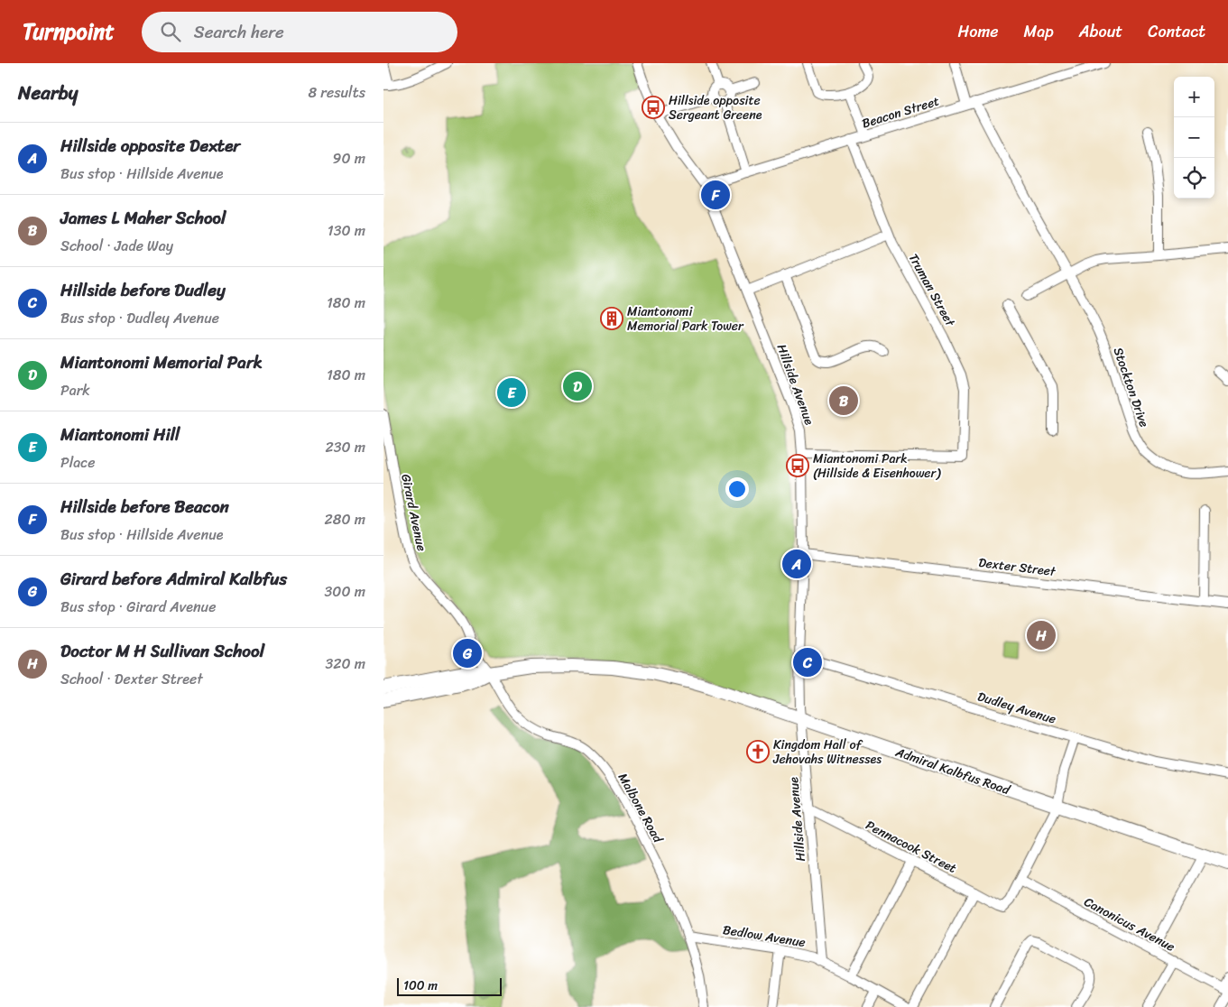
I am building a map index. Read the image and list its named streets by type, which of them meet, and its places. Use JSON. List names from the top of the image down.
{
  "streets": {
    "main road": ["Admiral Kalbfus Road"],
    "street": [
      "Beacon Street",
      "Truman Street",
      "Hillside Avenue",
      "Stockton Drive",
      "Girard Avenue",
      "Dexter Street",
      "Dudley Avenue",
      "Malbone Road",
      "Pennacook Street",
      "Canonicus Avenue",
      "Bedlow Avenue"
    ]
  },
  "crossings": [
    ["Beacon Street", "Truman Street"],
    ["Beacon Street", "Hillside Avenue"],
    ["Beacon Street", "Stockton Drive"],
    ["Truman Street", "Hillside Avenue"],
    ["Hillside Avenue", "Dexter Street"],
    ["Hillside Avenue", "Dudley Avenue"],
    ["Hillside Avenue", "Admiral Kalbfus Road"],
    ["Hillside Avenue", "Pennacook Street"],
    ["Hillside Avenue", "Bedlow Avenue"],
    ["Girard Avenue", "Admiral Kalbfus Road"],
    ["Girard Avenue", "Malbone Road"],
    ["Admiral Kalbfus Road", "Malbone Road"],
    ["Malbone Road", "Bedlow Avenue"],
    ["Pennacook Street", "Canonicus Avenue"]
  ],
  "places": {
    "bus stop": ["Hillside opposite Sergeant Greene", "Miantonomi Park (Hillside & Eisenhower)"],
    "building": ["Miantonomi Memorial Park Tower"],
    "church": ["Kingdom Hall of Jehovahs Witnesses"]
  },
  "scale_bar": "100 m",
  "page": {
    "header": "Turnpoint",
    "search": "Search here",
    "nav": [
      "Home",
      "Map",
      "About",
      "Contact"
    ],
    "heading": ["Nearby", "8 results"],
    "map_buttons": ["+", "−"],
    "list": [
      {
        "mark": "A",
        "name": "Hillside opposite Dexter",
        "note": "Bus stop · Hillside Avenue",
        "value": "90 m"
      },
      {
        "mark": "B",
        "name": "James L Maher School",
        "note": "School · Jade Way",
        "value": "130 m"
      },
      {
        "mark": "C",
        "name": "Hillside before Dudley",
        "note": "Bus stop · Dudley Avenue",
        "value": "180 m"
      },
      {
        "mark": "D",
        "name": "Miantonomi Memorial Park",
        "note": "Park",
        "value": "180 m"
      },
      {
        "mark": "E",
        "name": "Miantonomi Hill",
        "note": "Place",
        "value": "230 m"
      },
      {
        "mark": "F",
        "name": "Hillside before Beacon",
        "note": "Bus stop · Hillside Avenue",
        "value": "280 m"
      },
      {
        "mark": "G",
        "name": "Girard before Admiral Kalbfus",
        "note": "Bus stop · Girard Avenue",
        "value": "300 m"
      },
      {
        "mark": "H",
        "name": "Doctor M H Sullivan School",
        "note": "School · Dexter Street",
        "value": "320 m"
      }
    ],
    "pins": [
      "F",
      "D",
      "E",
      "B",
      "A",
      "H",
      "G",
      "C"
    ],
    "scale": "100 m"
  }
}
